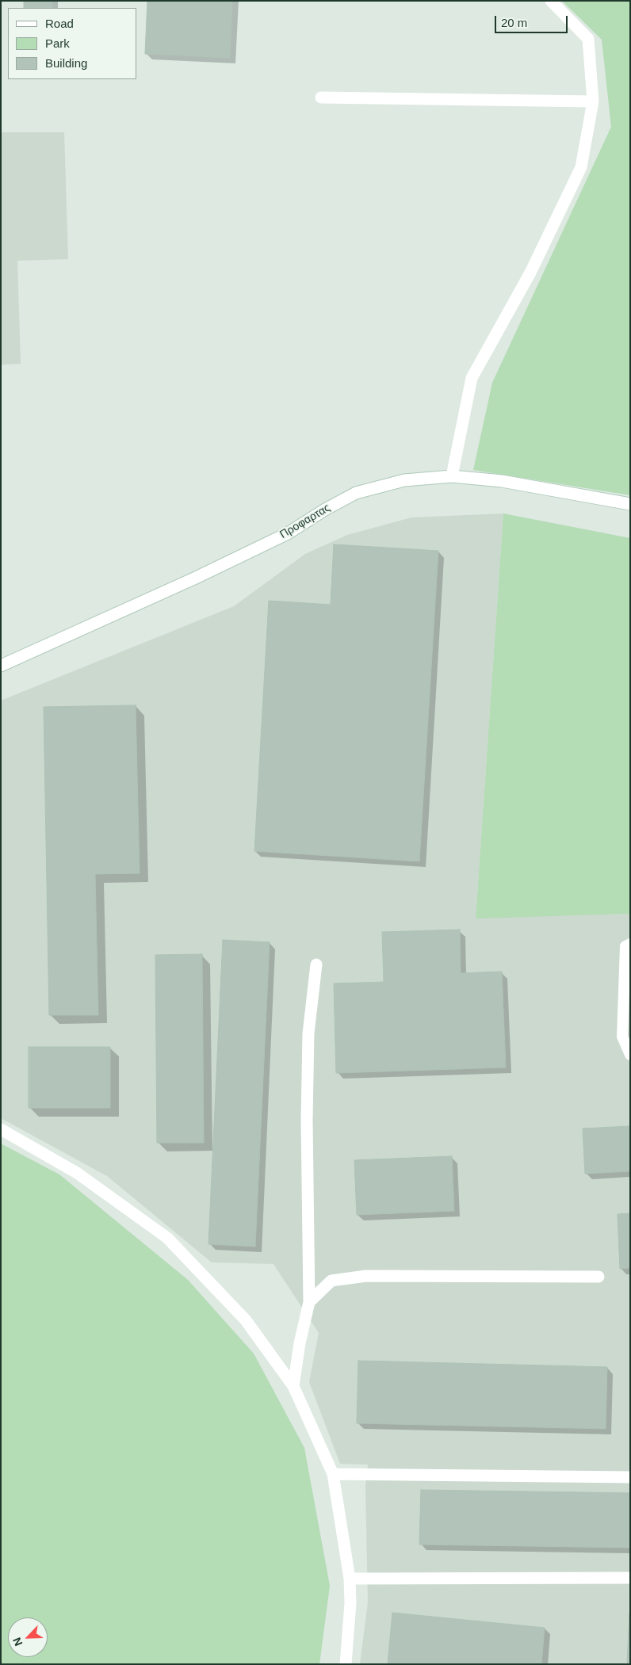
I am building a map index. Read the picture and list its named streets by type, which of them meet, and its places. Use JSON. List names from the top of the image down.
{
  "streets": {
    "street": ["Προφαρτας"]
  },
  "legend": ["Road", "Park", "Building"],
  "scale_bar": "20 m",
  "north": "bottom left"
}
